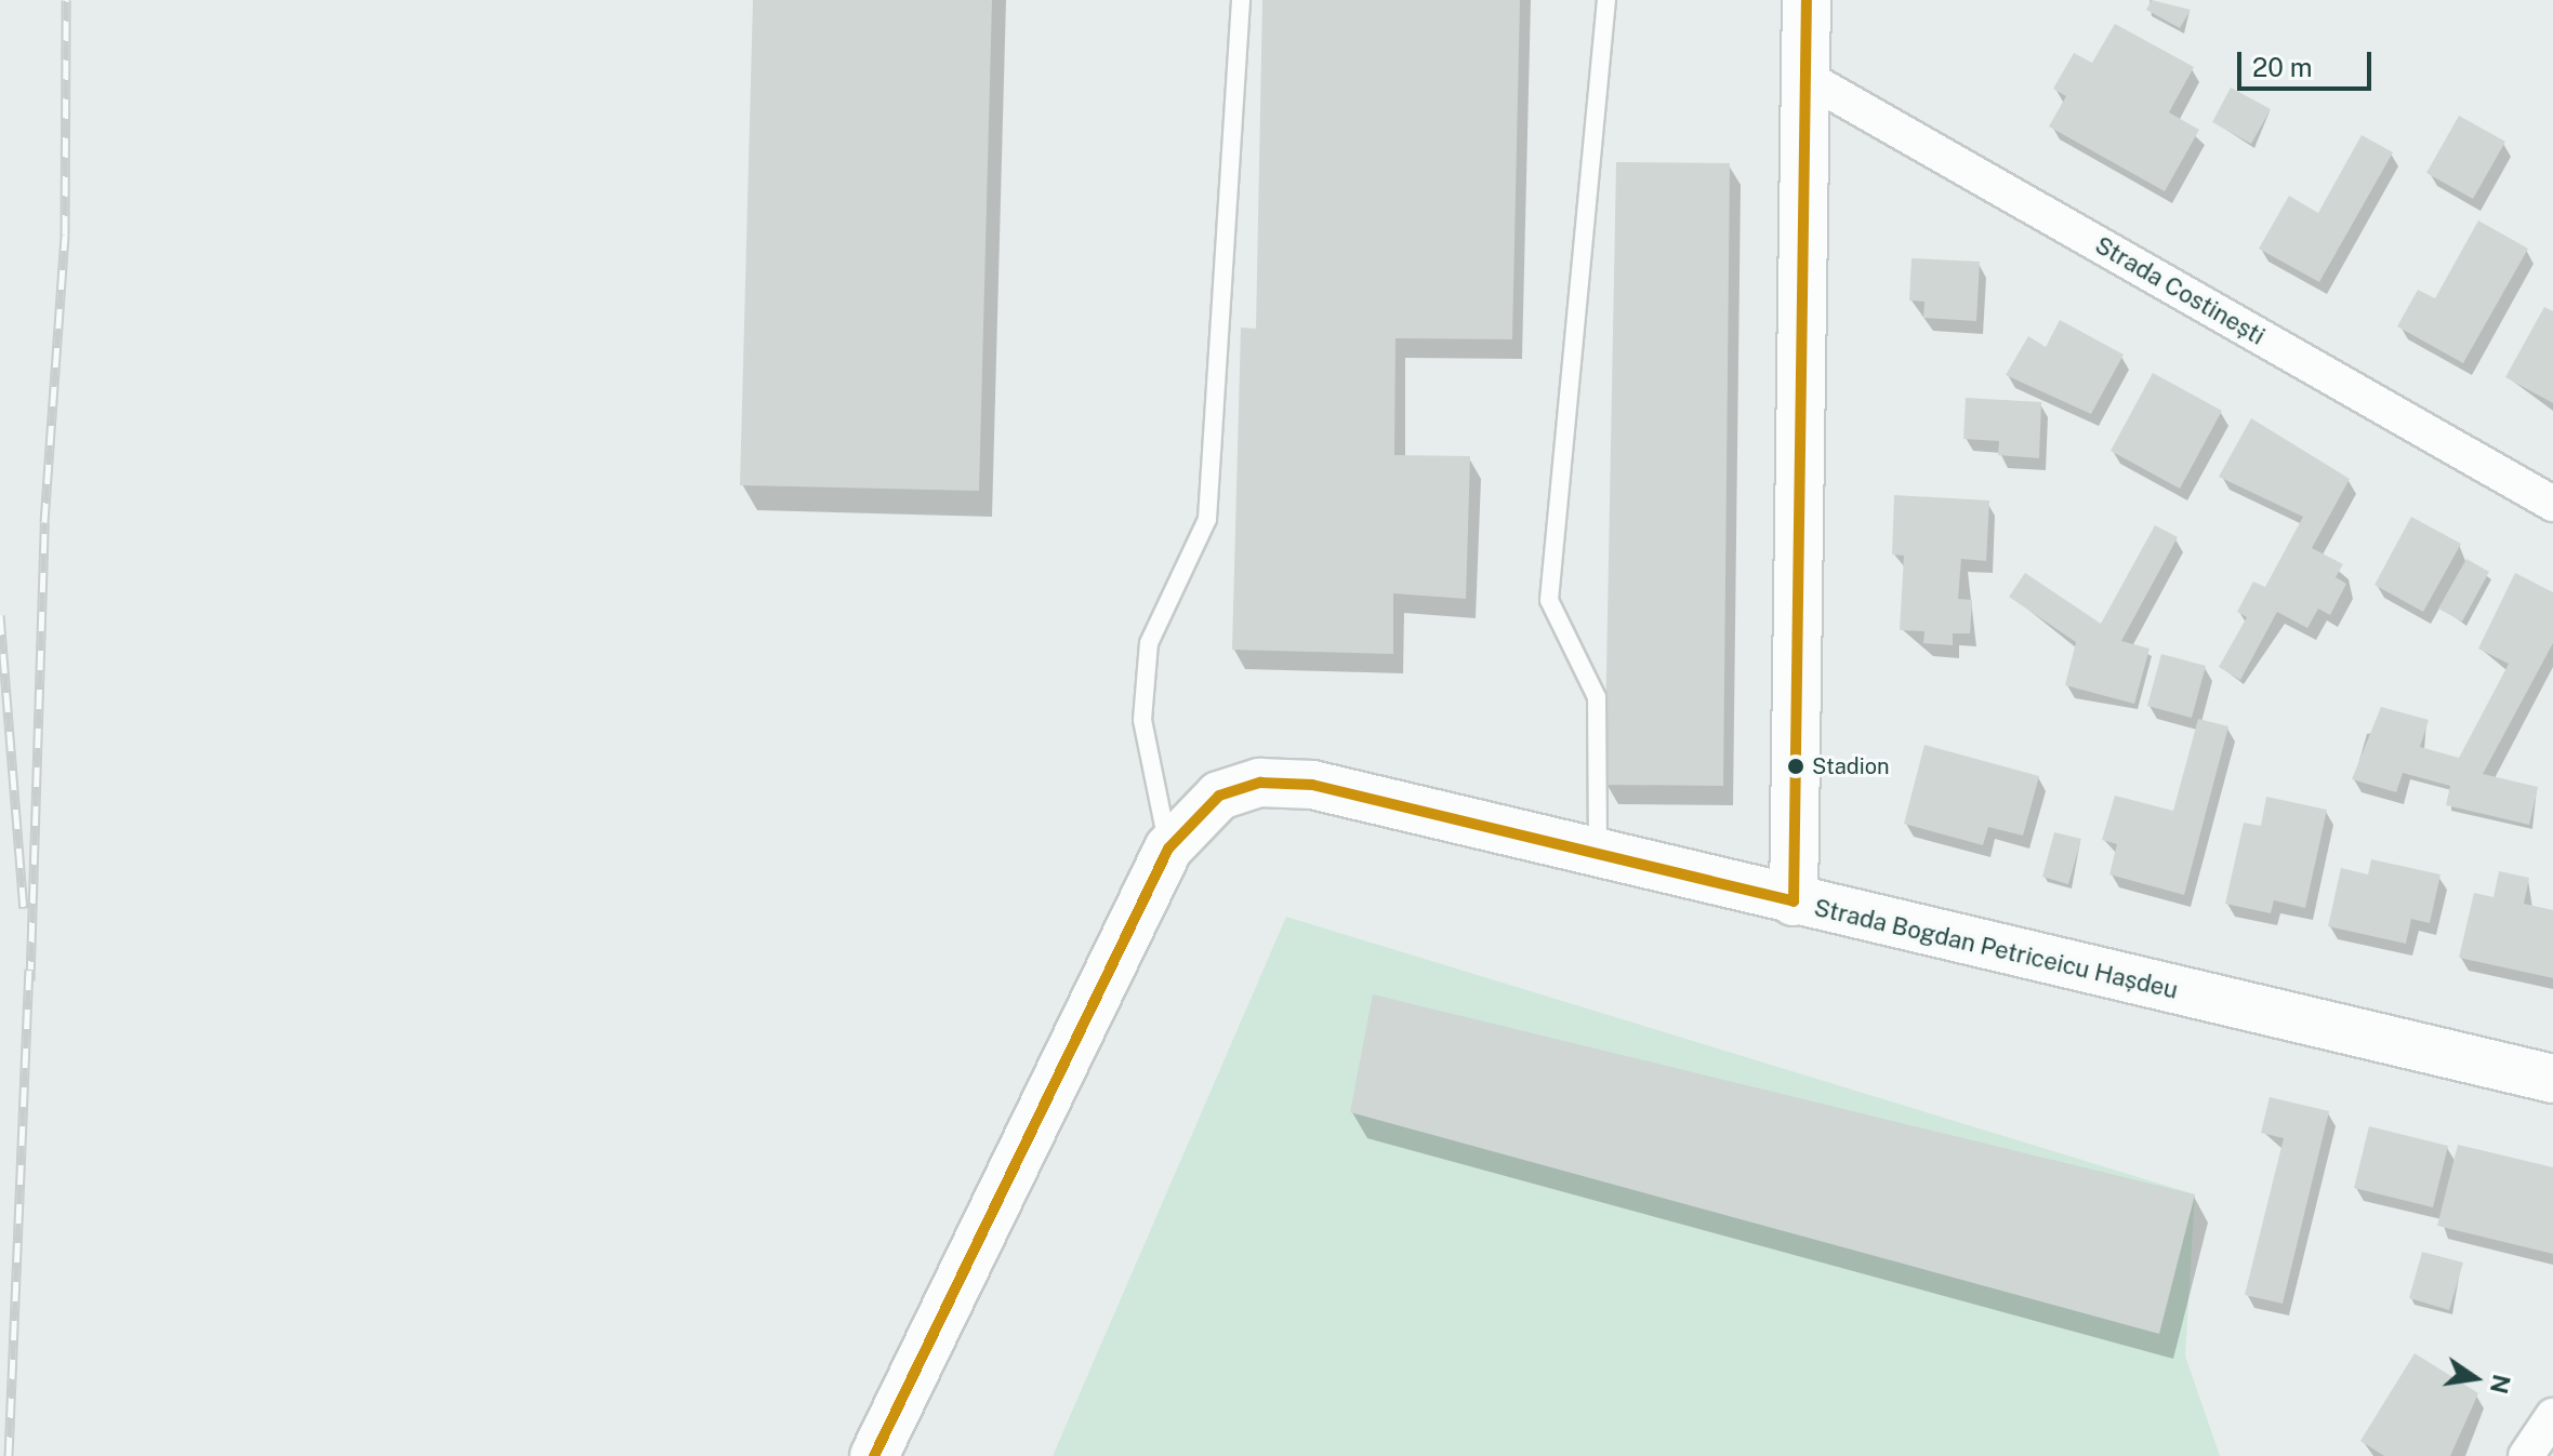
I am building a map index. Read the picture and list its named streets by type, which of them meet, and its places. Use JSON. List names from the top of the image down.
{
  "streets": {
    "street": ["Strada Costinești", "Strada Bogdan Petriceicu Hașdeu"]
  },
  "places": ["Stadion"],
  "scale_bar": "20 m",
  "north": "right"
}
